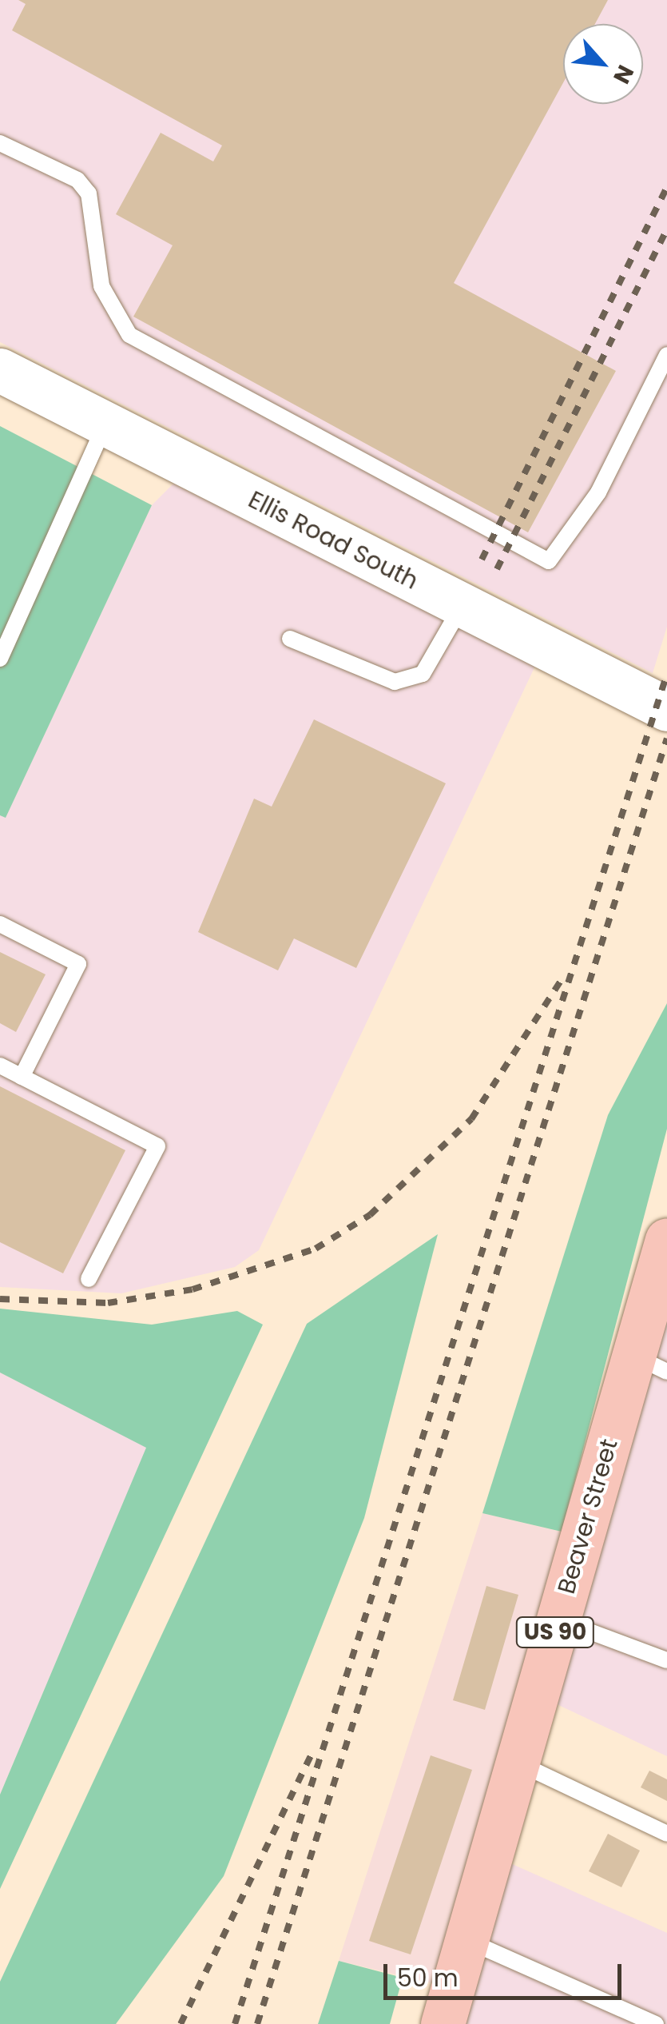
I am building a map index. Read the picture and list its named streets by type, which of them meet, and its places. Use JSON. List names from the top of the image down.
{
  "streets": {
    "main road": ["Beaver Street", "US 90"],
    "street": ["Ellis Road South"]
  },
  "scale_bar": "50 m",
  "north": "bottom right"
}
